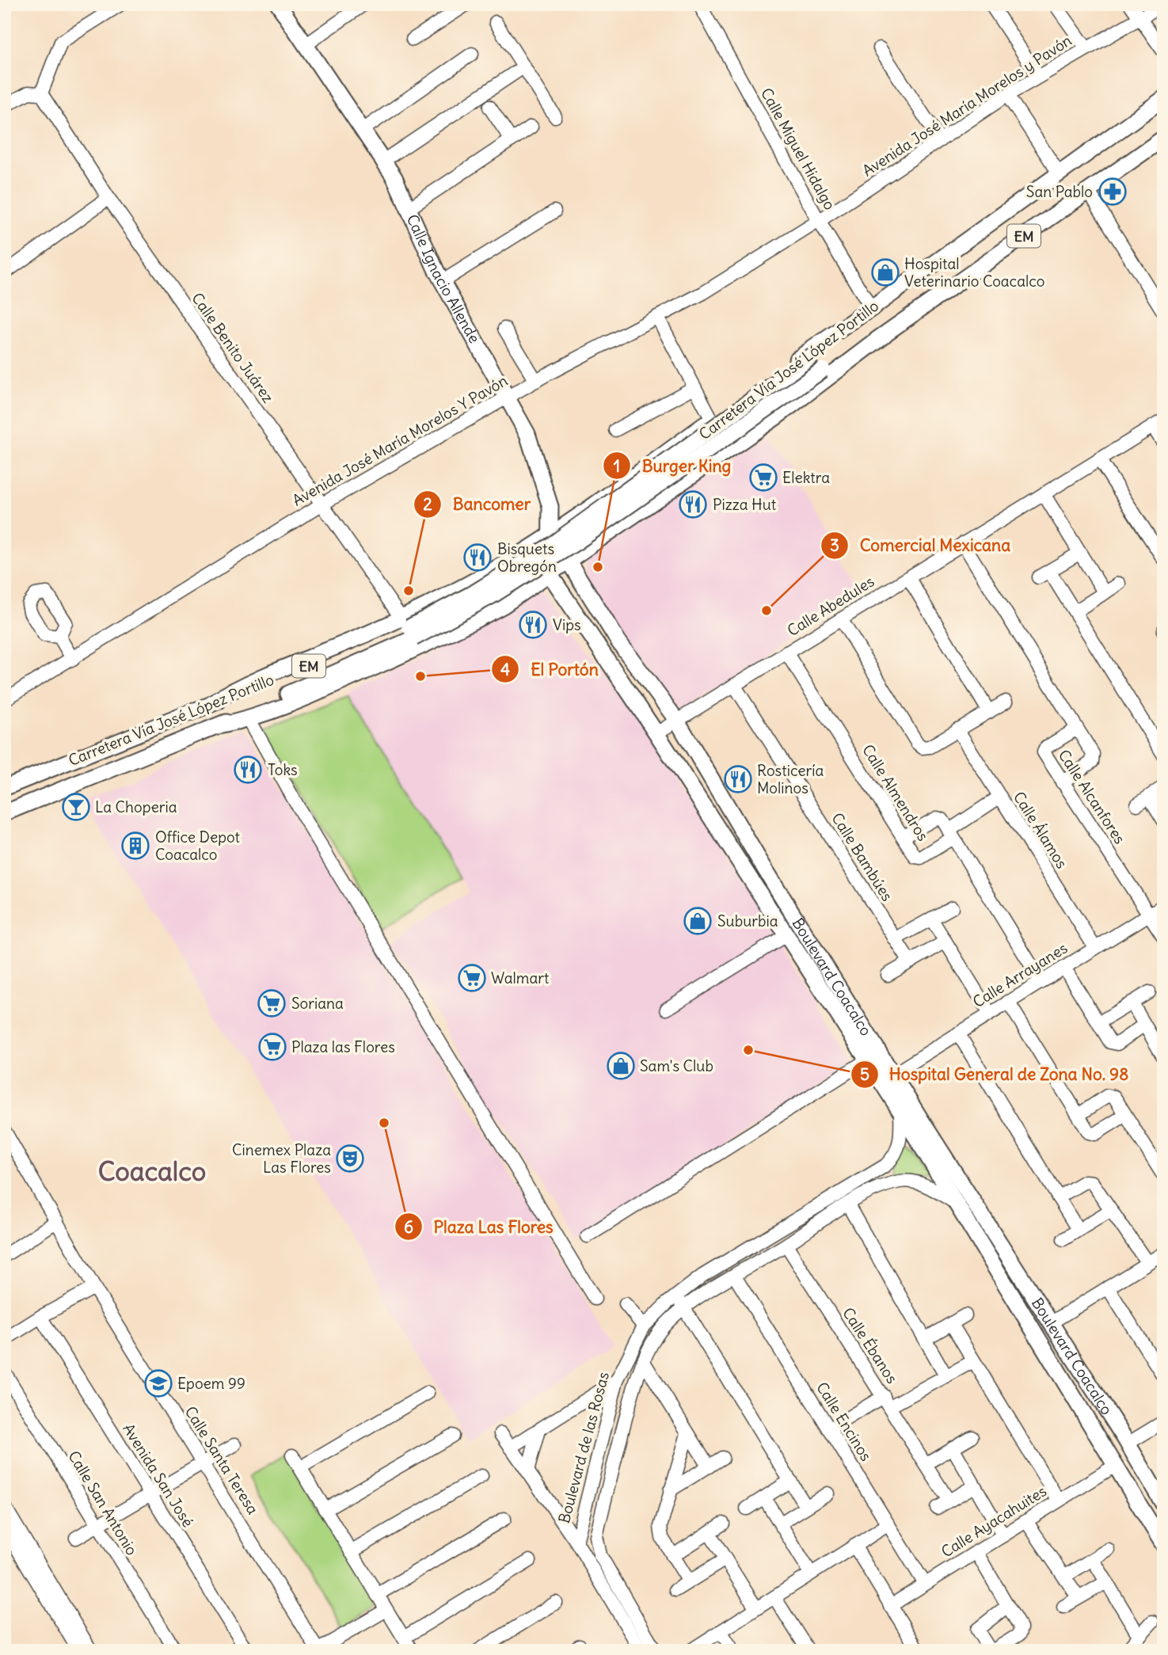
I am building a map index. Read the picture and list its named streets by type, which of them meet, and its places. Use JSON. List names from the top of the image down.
{
  "streets": {
    "main road": [
      "EM",
      "Calle Ignacio Allende",
      "Carretera Vía José López Portillo",
      "Boulevard Coacalco"
    ],
    "street": [
      "Avenida José María Morelos y Pavón",
      "Calle Miguel Hidalgo",
      "Calle Benito Juárez",
      "Avenida José María Morelos Y Pavón",
      "Calle Abedules",
      "Calle Almendros",
      "Calle Alcanfores",
      "Calle Álamos",
      "Calle Bambúes",
      "Calle Arrayanes",
      "Calle Ébanos",
      "Calle Encinos",
      "Boulevard de las Rosas",
      "Calle Santa Teresa",
      "Avenida San José",
      "Calle San Antonio",
      "Calle Ayacahuites"
    ]
  },
  "crossings": [
    ["Avenida José María Morelos y Pavón", "Calle Miguel Hidalgo"],
    ["Avenida José María Morelos y Pavón", "Avenida José María Morelos Y Pavón"],
    ["Calle Miguel Hidalgo", "Carretera Vía José López Portillo"],
    ["Calle Miguel Hidalgo", "Avenida José María Morelos Y Pavón"],
    ["Calle Ignacio Allende", "Avenida José María Morelos Y Pavón"],
    ["Calle Ignacio Allende", "Boulevard Coacalco"],
    ["Calle Benito Juárez", "Carretera Vía José López Portillo"],
    ["Calle Benito Juárez", "Avenida José María Morelos Y Pavón"],
    ["Calle Abedules", "Calle Almendros"],
    ["Calle Abedules", "Calle Alcanfores"],
    ["Calle Abedules", "Calle Bambúes"],
    ["Calle Abedules", "Boulevard Coacalco"],
    ["Calle Almendros", "Calle Arrayanes"],
    ["Calle Alcanfores", "Calle Arrayanes"],
    ["Calle Álamos", "Calle Arrayanes"],
    ["Calle Arrayanes", "Boulevard Coacalco"],
    ["Boulevard Coacalco", "Boulevard de las Rosas"],
    ["Boulevard Coacalco", "Calle Ayacahuites"],
    ["Calle Encinos", "Calle Ayacahuites"]
  ],
  "districts": ["Coacalco"],
  "places": {
    "pharmacy": ["San Pablo"],
    "shop": ["Hospital Veterinario Coacalco", "Suburbia", "Sam's Club"],
    "supermarket": [
      "Elektra",
      "Walmart",
      "Soriana",
      "Plaza las Flores"
    ],
    "restaurant": [
      "Pizza Hut",
      "Bisquets Obregón",
      "Vips",
      "Toks",
      "Rosticería Molinos"
    ],
    "other": [
      "Burger King",
      "Bancomer",
      "Comercial Mexicana",
      "El Portón",
      "Hospital General de Zona No. 98",
      "Plaza Las Flores"
    ],
    "bar": ["La Choperia"],
    "building": ["Office Depot Coacalco"],
    "theatre": ["Cinemex Plaza Las Flores"],
    "school or university": ["Epoem 99"]
  }
}
